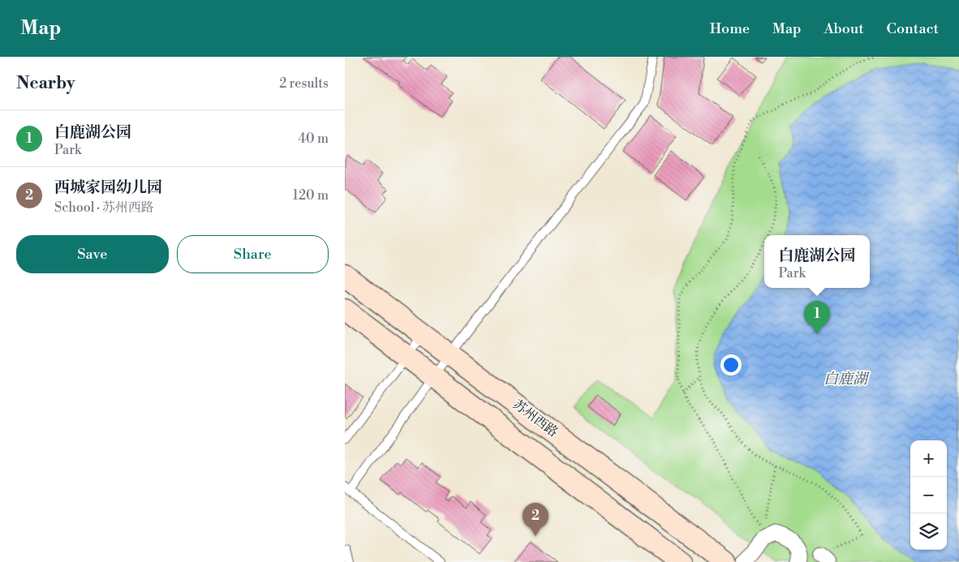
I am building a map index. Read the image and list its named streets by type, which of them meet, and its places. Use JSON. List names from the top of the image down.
{
  "streets": {
    "street": ["苏州西路"]
  },
  "water": ["白鹿湖"],
  "page": {
    "header": "Map",
    "nav": [
      "Home",
      "Map",
      "About",
      "Contact"
    ],
    "heading": ["Nearby", "2 results"],
    "list": [
      {
        "mark": "1",
        "name": "白鹿湖公园",
        "note": "Park",
        "value": "40 m"
      },
      {
        "mark": "2",
        "name": "西城家园幼儿园",
        "note": "School · 苏州西路",
        "value": "120 m"
      }
    ],
    "buttons": ["Save", "Share"],
    "popup": ["白鹿湖公园", "Park"],
    "pins": ["1", "2"],
    "map_buttons": ["+", "−"]
  }
}
